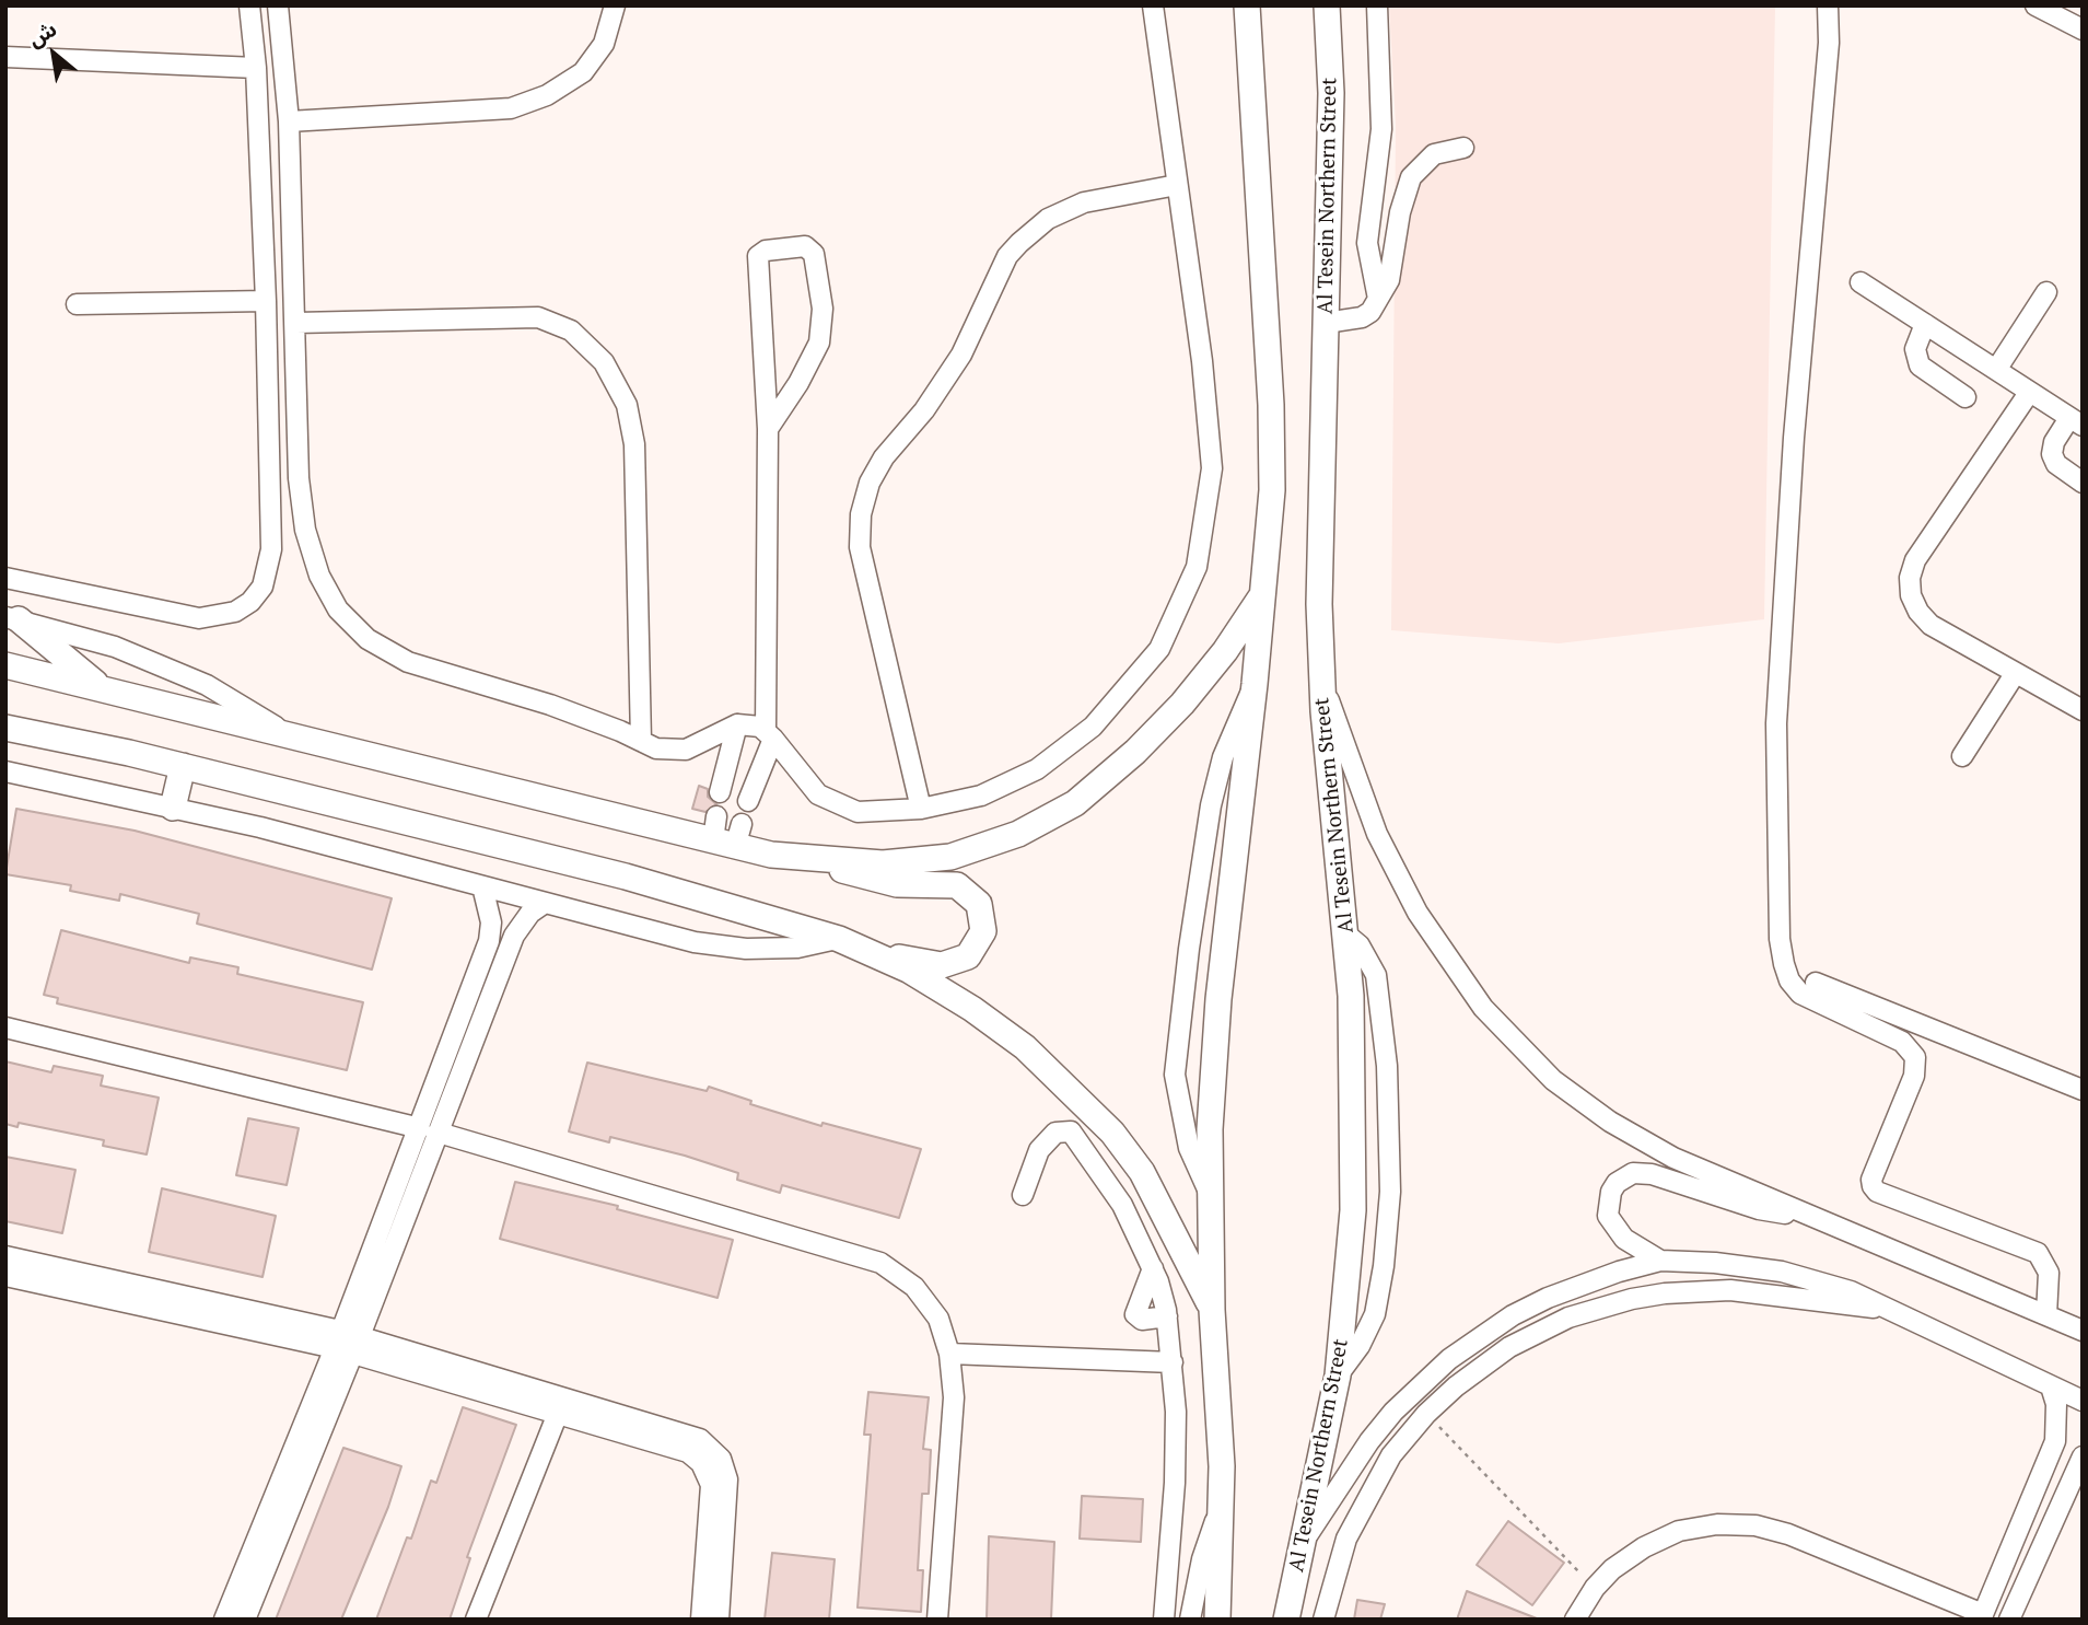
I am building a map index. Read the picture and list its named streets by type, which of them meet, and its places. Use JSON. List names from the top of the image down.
{
  "streets": {
    "main road": ["Al Tesein Northern Street"]
  },
  "north": "top left"
}
